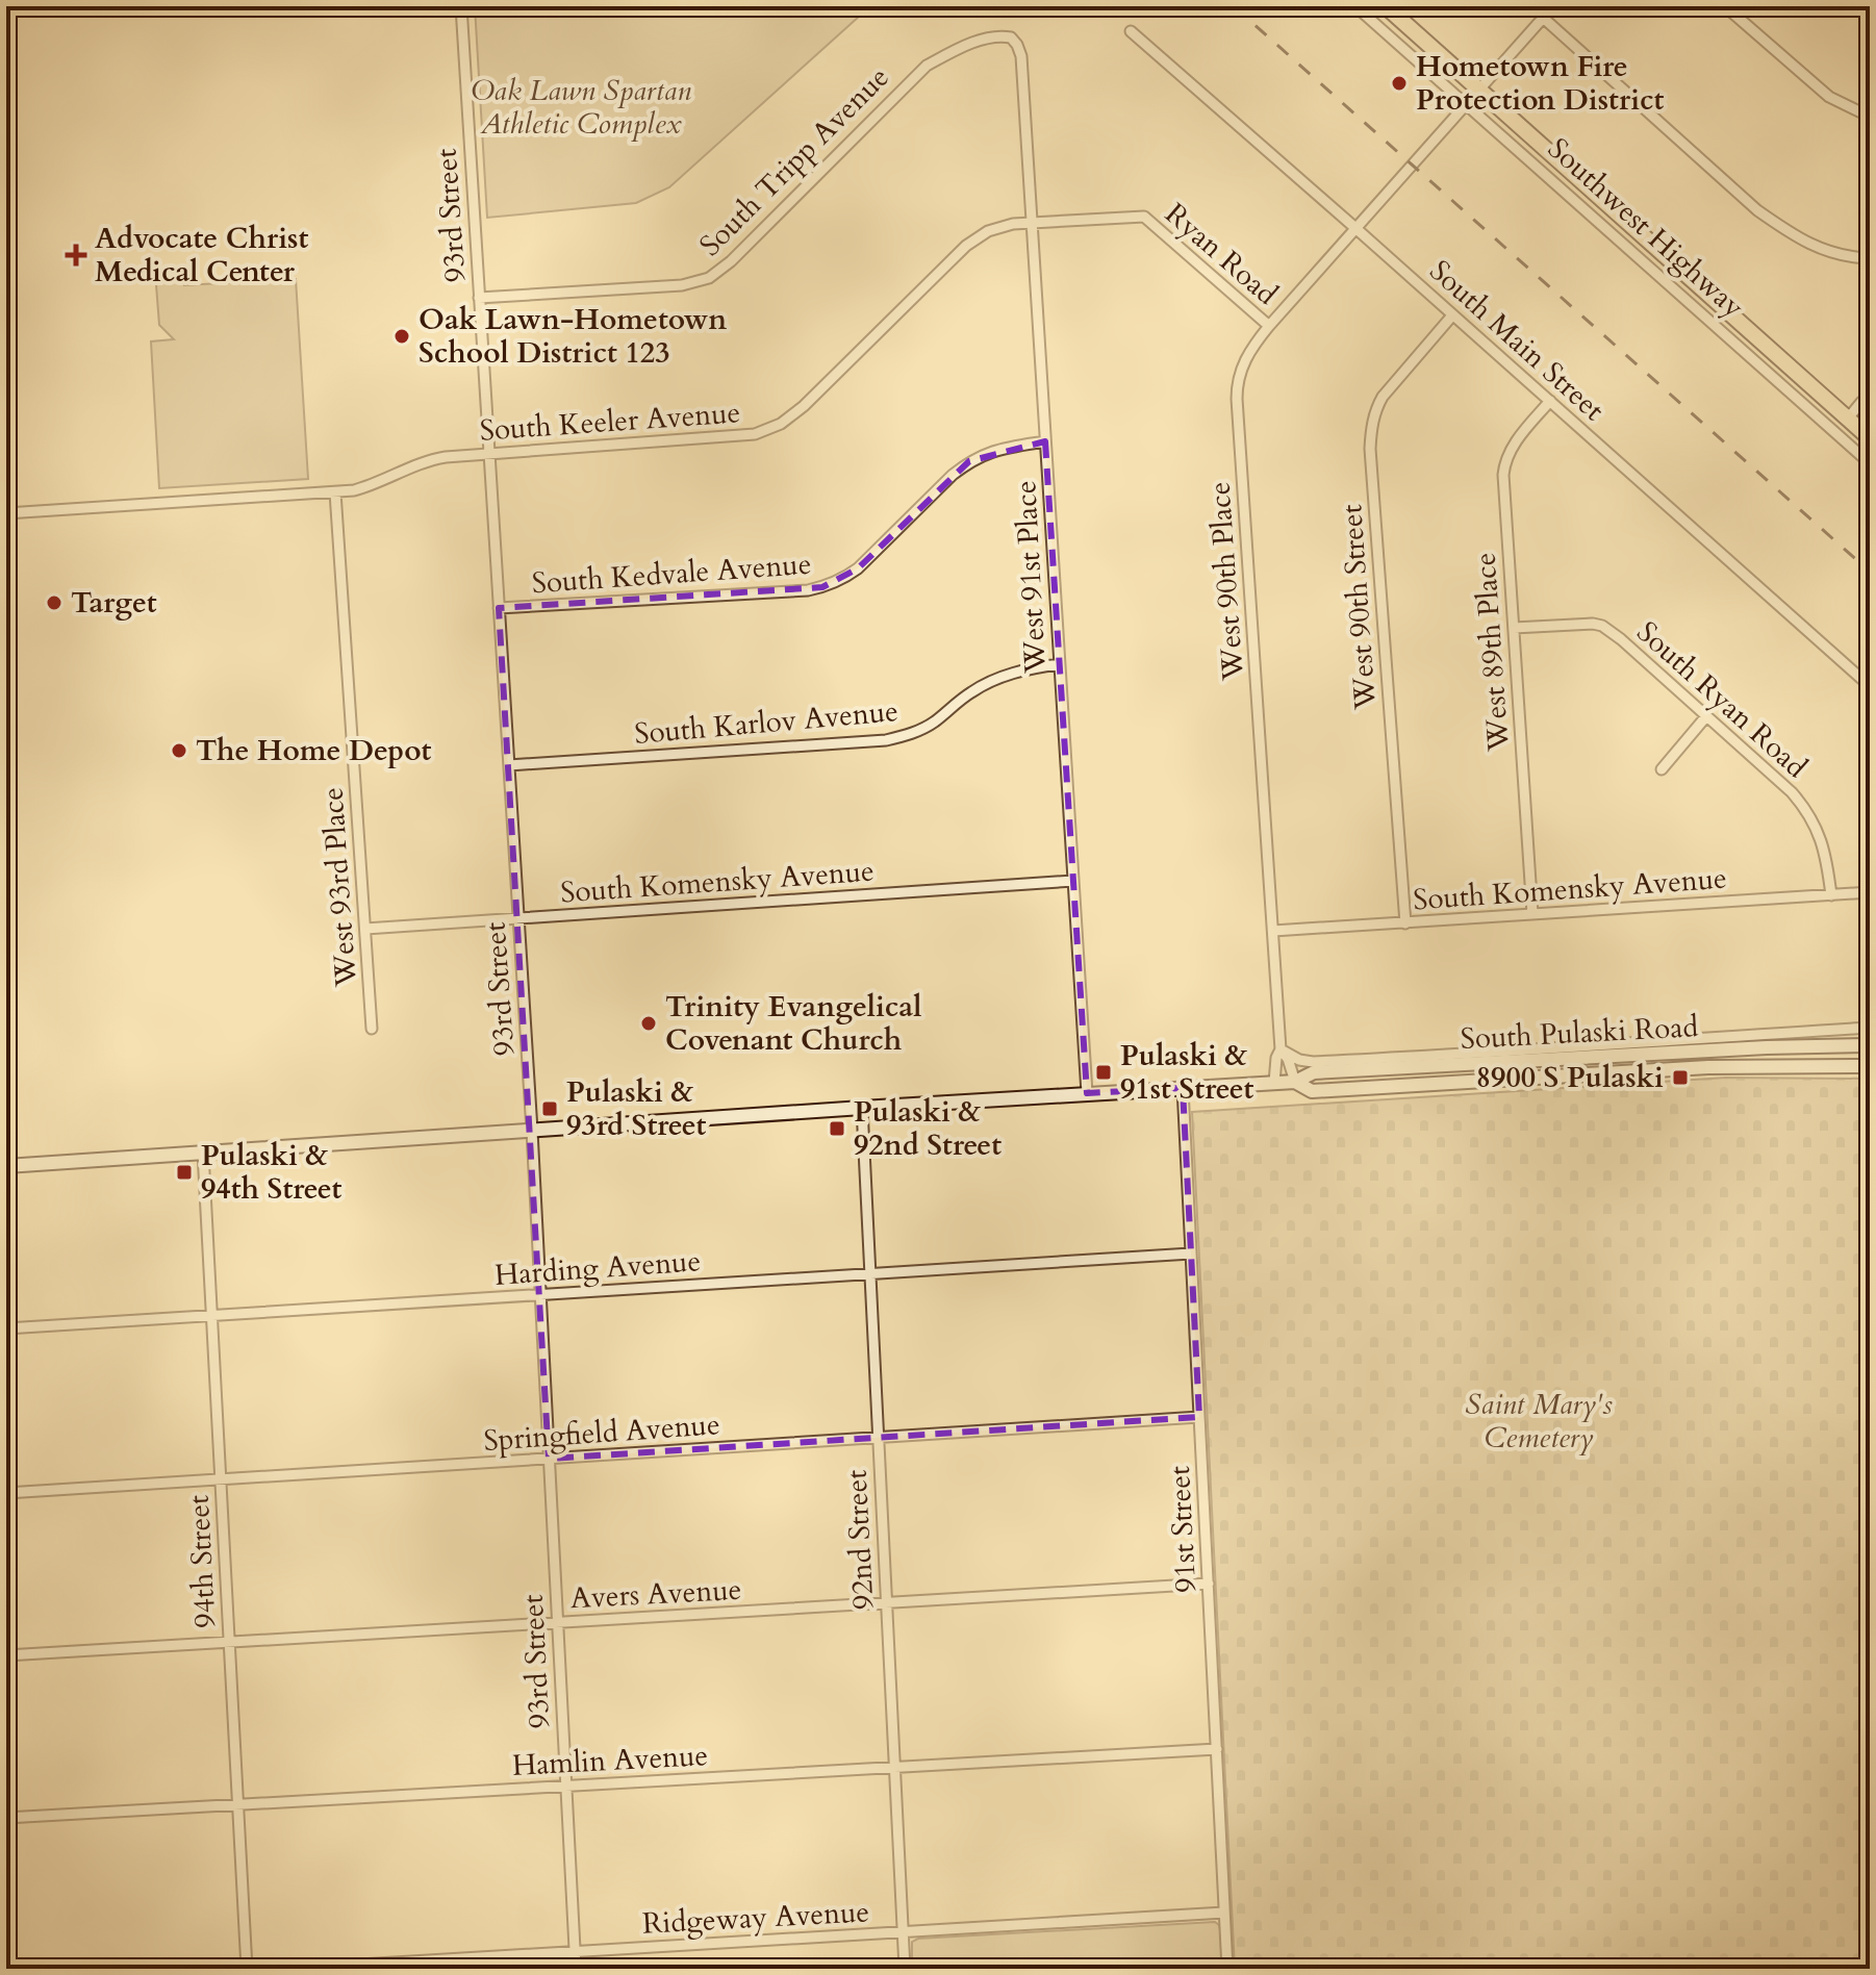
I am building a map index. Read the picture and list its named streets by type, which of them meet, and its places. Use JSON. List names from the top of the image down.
{
  "streets": {
    "main road": ["Southwest Highway", "South Pulaski Road"],
    "street": [
      "South Tripp Avenue",
      "93rd Street",
      "Ryan Road",
      "South Main Street",
      "South Keeler Avenue",
      "South Kedvale Avenue",
      "West 91st Place",
      "West 90th Place",
      "West 90th Street",
      "West 89th Place",
      "South Ryan Road",
      "South Karlov Avenue",
      "South Komensky Avenue",
      "West 93rd Place",
      "Harding Avenue",
      "Springfield Avenue",
      "91st Street",
      "92nd Street",
      "94th Street",
      "Avers Avenue",
      "Hamlin Avenue",
      "Ridgeway Avenue"
    ]
  },
  "crossings": [
    ["South Tripp Avenue", "93rd Street"],
    ["South Tripp Avenue", "West 91st Place"],
    ["93rd Street", "South Keeler Avenue"],
    ["93rd Street", "South Kedvale Avenue"],
    ["93rd Street", "South Karlov Avenue"],
    ["93rd Street", "South Komensky Avenue"],
    ["93rd Street", "South Pulaski Road"],
    ["93rd Street", "Harding Avenue"],
    ["93rd Street", "Springfield Avenue"],
    ["93rd Street", "Avers Avenue"],
    ["93rd Street", "Hamlin Avenue"],
    ["93rd Street", "Ridgeway Avenue"],
    ["Southwest Highway", "West 90th Place"],
    ["Ryan Road", "South Keeler Avenue"],
    ["Ryan Road", "West 90th Place"],
    ["South Main Street", "West 90th Place"],
    ["South Main Street", "West 90th Street"],
    ["South Main Street", "West 89th Place"],
    ["South Keeler Avenue", "West 91st Place"],
    ["South Keeler Avenue", "West 93rd Place"],
    ["South Kedvale Avenue", "West 91st Place"],
    ["West 91st Place", "South Karlov Avenue"],
    ["West 91st Place", "South Komensky Avenue"],
    ["West 91st Place", "South Pulaski Road"],
    ["West 90th Place", "South Komensky Avenue"],
    ["West 90th Place", "South Pulaski Road"],
    ["West 90th Street", "South Komensky Avenue"],
    ["West 89th Place", "South Ryan Road"],
    ["West 89th Place", "South Komensky Avenue"],
    ["South Ryan Road", "South Komensky Avenue"],
    ["South Komensky Avenue", "West 93rd Place"],
    ["South Pulaski Road", "91st Street"],
    ["South Pulaski Road", "92nd Street"],
    ["South Pulaski Road", "94th Street"],
    ["Harding Avenue", "91st Street"],
    ["Harding Avenue", "92nd Street"],
    ["Harding Avenue", "94th Street"],
    ["Springfield Avenue", "91st Street"],
    ["Springfield Avenue", "92nd Street"],
    ["Springfield Avenue", "94th Street"],
    ["91st Street", "Avers Avenue"],
    ["91st Street", "Hamlin Avenue"],
    ["91st Street", "Ridgeway Avenue"],
    ["92nd Street", "Avers Avenue"],
    ["92nd Street", "Hamlin Avenue"],
    ["92nd Street", "Ridgeway Avenue"],
    ["94th Street", "Avers Avenue"],
    ["94th Street", "Hamlin Avenue"]
  ],
  "parks": ["Oak Lawn Spartan Athletic Complex", "Saint Mary's Cemetery"],
  "places": {
    "other": [
      "Hometown Fire Protection District",
      "Oak Lawn-Hometown School District 123",
      "Target",
      "The Home Depot",
      "Trinity Evangelical Covenant Church"
    ],
    "health": ["Advocate Christ Medical Center"],
    "transit": [
      "Pulaski & 91st Street",
      "8900 S Pulaski",
      "Pulaski & 93rd Street",
      "Pulaski & 92nd Street",
      "Pulaski & 94th Street"
    ]
  }
}
